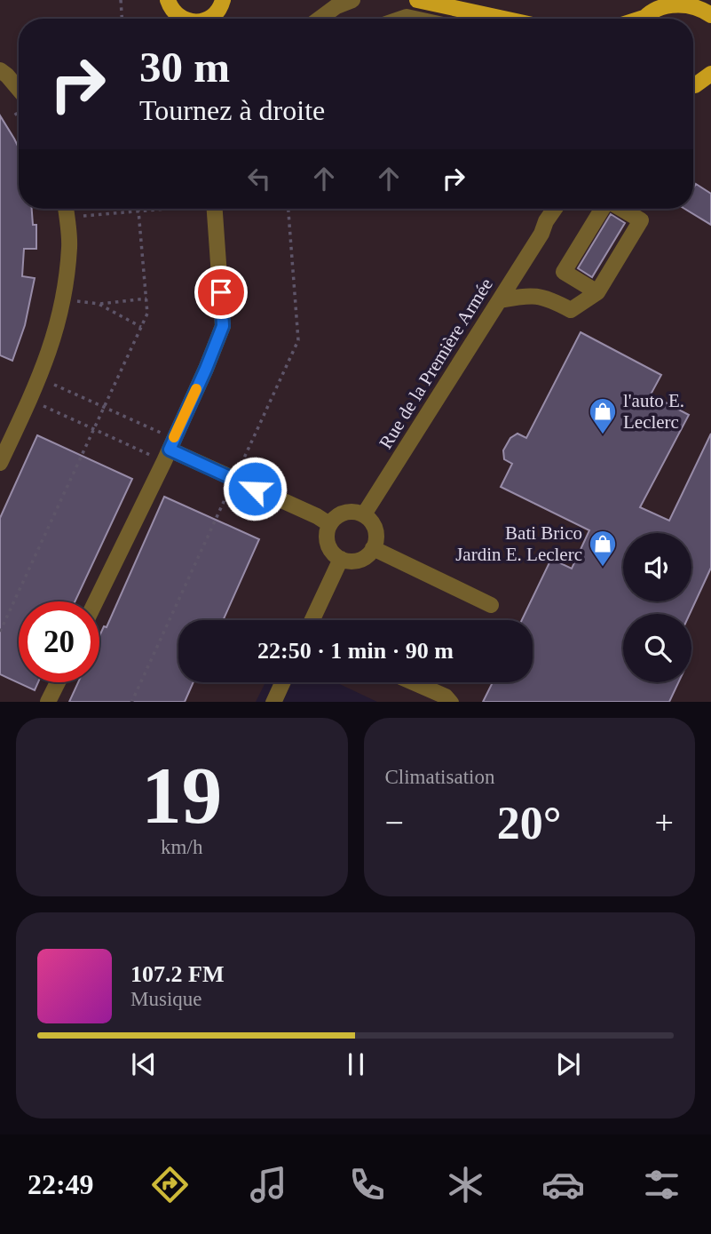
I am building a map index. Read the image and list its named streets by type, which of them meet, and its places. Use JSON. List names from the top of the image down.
{
  "streets": {
    "street": ["Rue de la Première Armée"]
  },
  "places": {
    "shop": ["l'auto E. Leclerc", "Bati Brico Jardin E. Leclerc"]
  },
  "page": {
    "turn": ["30 m", "Tournez à droite"],
    "limit": "20",
    "trip": "22:50 · 1 min · 90 m",
    "tile": [
      ["19", "km/h"],
      "Climatisation"
    ],
    "heat": ["−", "20°", "+"],
    "song": ["107.2 FM", "Musique"],
    "tabs": "22:49"
  }
}
